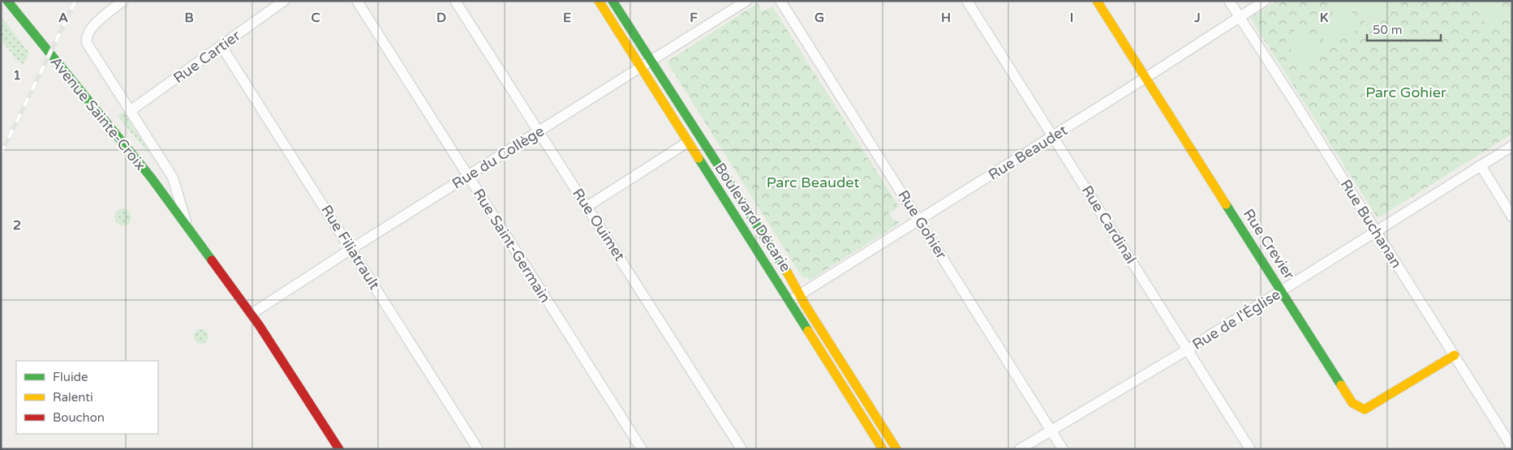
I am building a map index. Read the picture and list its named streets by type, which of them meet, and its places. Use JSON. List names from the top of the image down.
{
  "streets": {
    "street": [
      "Rue Cartier",
      "Avenue Sainte-Croix",
      "Rue Beaudet",
      "Rue du Collège",
      "Boulevard Décarie",
      "Rue Buchanan",
      "Rue Ouimet",
      "Rue Gohier",
      "Rue Cardinal",
      "Rue Crevier",
      "Rue Saint-Germain",
      "Rue Filiatrault",
      "Rue de l'Église"
    ]
  },
  "crossings": [
    ["Rue Cartier", "Avenue Sainte-Croix"],
    ["Rue Cartier", "Rue Filiatrault"],
    ["Avenue Sainte-Croix", "Rue du Collège"],
    ["Rue Beaudet", "Boulevard Décarie"],
    ["Rue Beaudet", "Rue Buchanan"],
    ["Rue Beaudet", "Rue Gohier"],
    ["Rue Beaudet", "Rue Cardinal"],
    ["Rue Beaudet", "Rue Crevier"],
    ["Rue du Collège", "Boulevard Décarie"],
    ["Rue du Collège", "Rue Ouimet"],
    ["Rue du Collège", "Rue Saint-Germain"],
    ["Rue du Collège", "Rue Filiatrault"],
    ["Rue Buchanan", "Rue Crevier"],
    ["Rue Buchanan", "Rue de l'Église"],
    ["Rue Gohier", "Rue de l'Église"],
    ["Rue Cardinal", "Rue de l'Église"],
    ["Rue Crevier", "Rue de l'Église"]
  ],
  "parks": ["Parc Gohier", "Parc Beaudet"],
  "legend": ["Fluide", "Ralenti", "Bouchon"],
  "scale_bar": "50 m",
  "grid": {
    "columns": [
      "A",
      "B",
      "C",
      "D",
      "E",
      "F",
      "G",
      "H",
      "I",
      "J",
      "K"
    ],
    "rows": ["1", "2"]
  }
}
